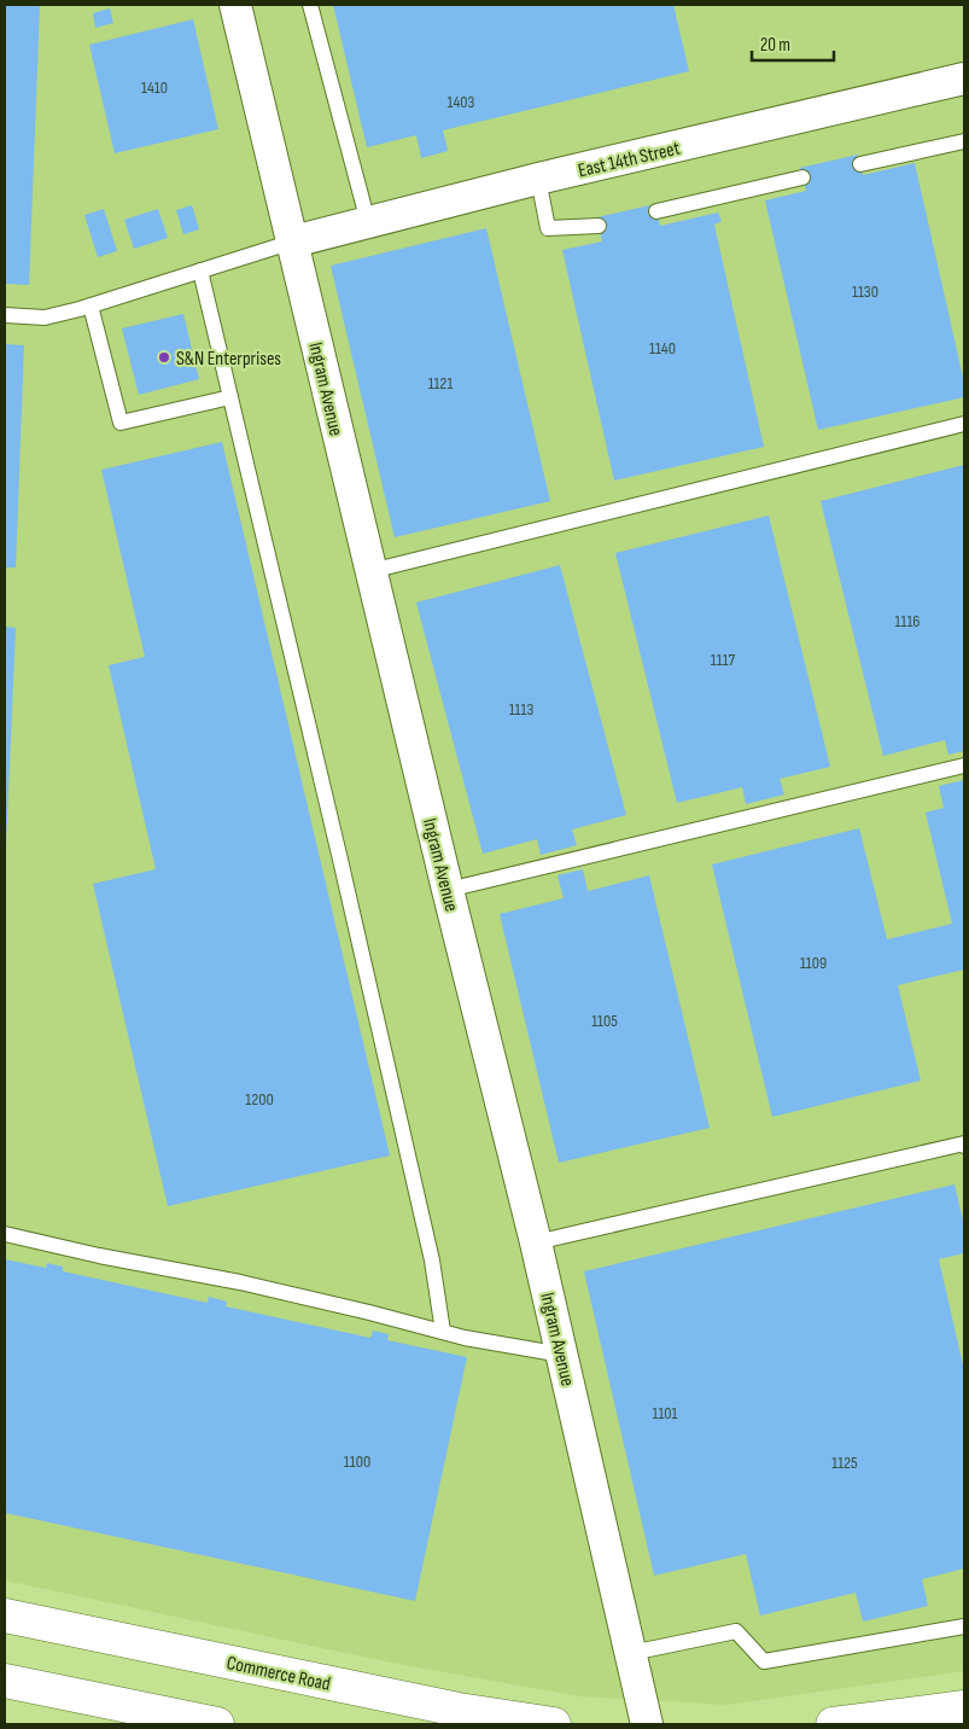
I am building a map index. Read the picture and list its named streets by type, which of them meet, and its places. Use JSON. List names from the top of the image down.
{
  "streets": {
    "main road": ["Commerce Road"],
    "street": ["East 14th Street", "Ingram Avenue"]
  },
  "crossings": [
    ["East 14th Street", "Ingram Avenue"]
  ],
  "places": ["S&N Enterprises"],
  "house_numbers": [
    "1410",
    "1403",
    "1130",
    "1140",
    "1121",
    "1116",
    "1117",
    "1113",
    "1109",
    "1105",
    "1200",
    "1101",
    "1100",
    "1125"
  ],
  "scale_bar": "20 m"
}
